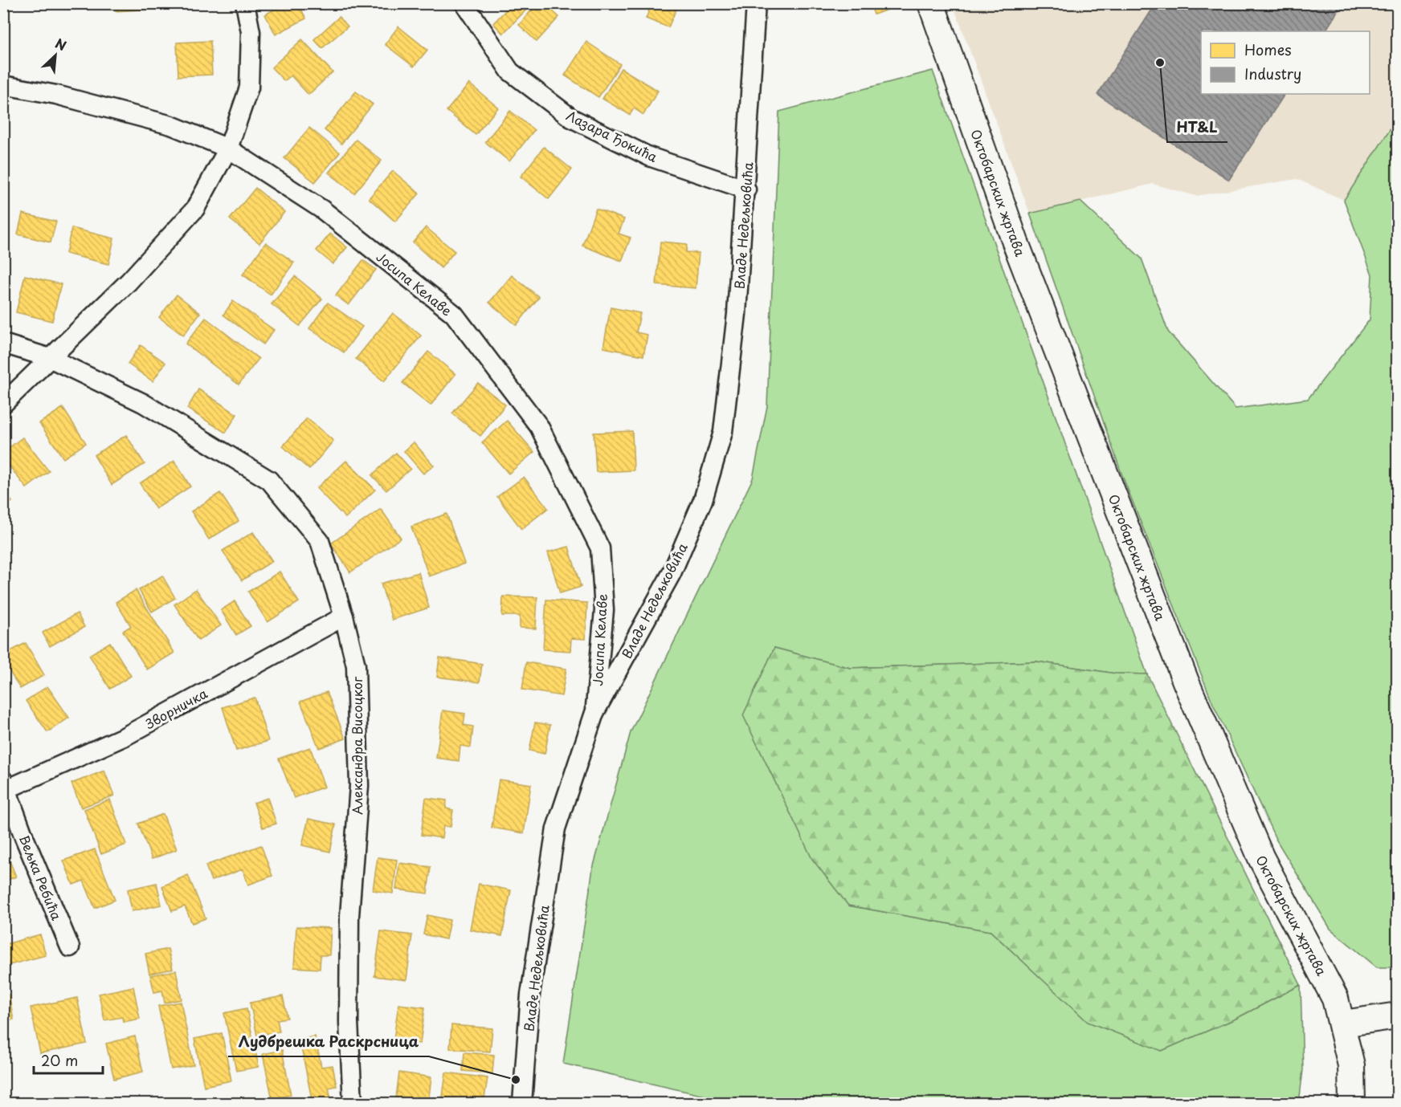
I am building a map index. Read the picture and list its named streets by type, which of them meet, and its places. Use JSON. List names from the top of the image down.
{
  "streets": {
    "street": [
      "Лазара Ђокића",
      "Октобарских жртава",
      "Владе Недељковића",
      "Јосипа Келаве",
      "Зворничка",
      "Александра Висоцког",
      "Вељка Ребића"
    ]
  },
  "crossings": [
    ["Лазара Ђокића", "Владе Недељковића"],
    ["Владе Недељковића", "Јосипа Келаве"],
    ["Зворничка", "Александра Висоцког"],
    ["Зворничка", "Вељка Ребића"]
  ],
  "places": ["HT&L", "Лудбрешка Раскрсница"],
  "legend": ["Homes", "Industry"],
  "scale_bar": "20 m",
  "north": "top right"
}
